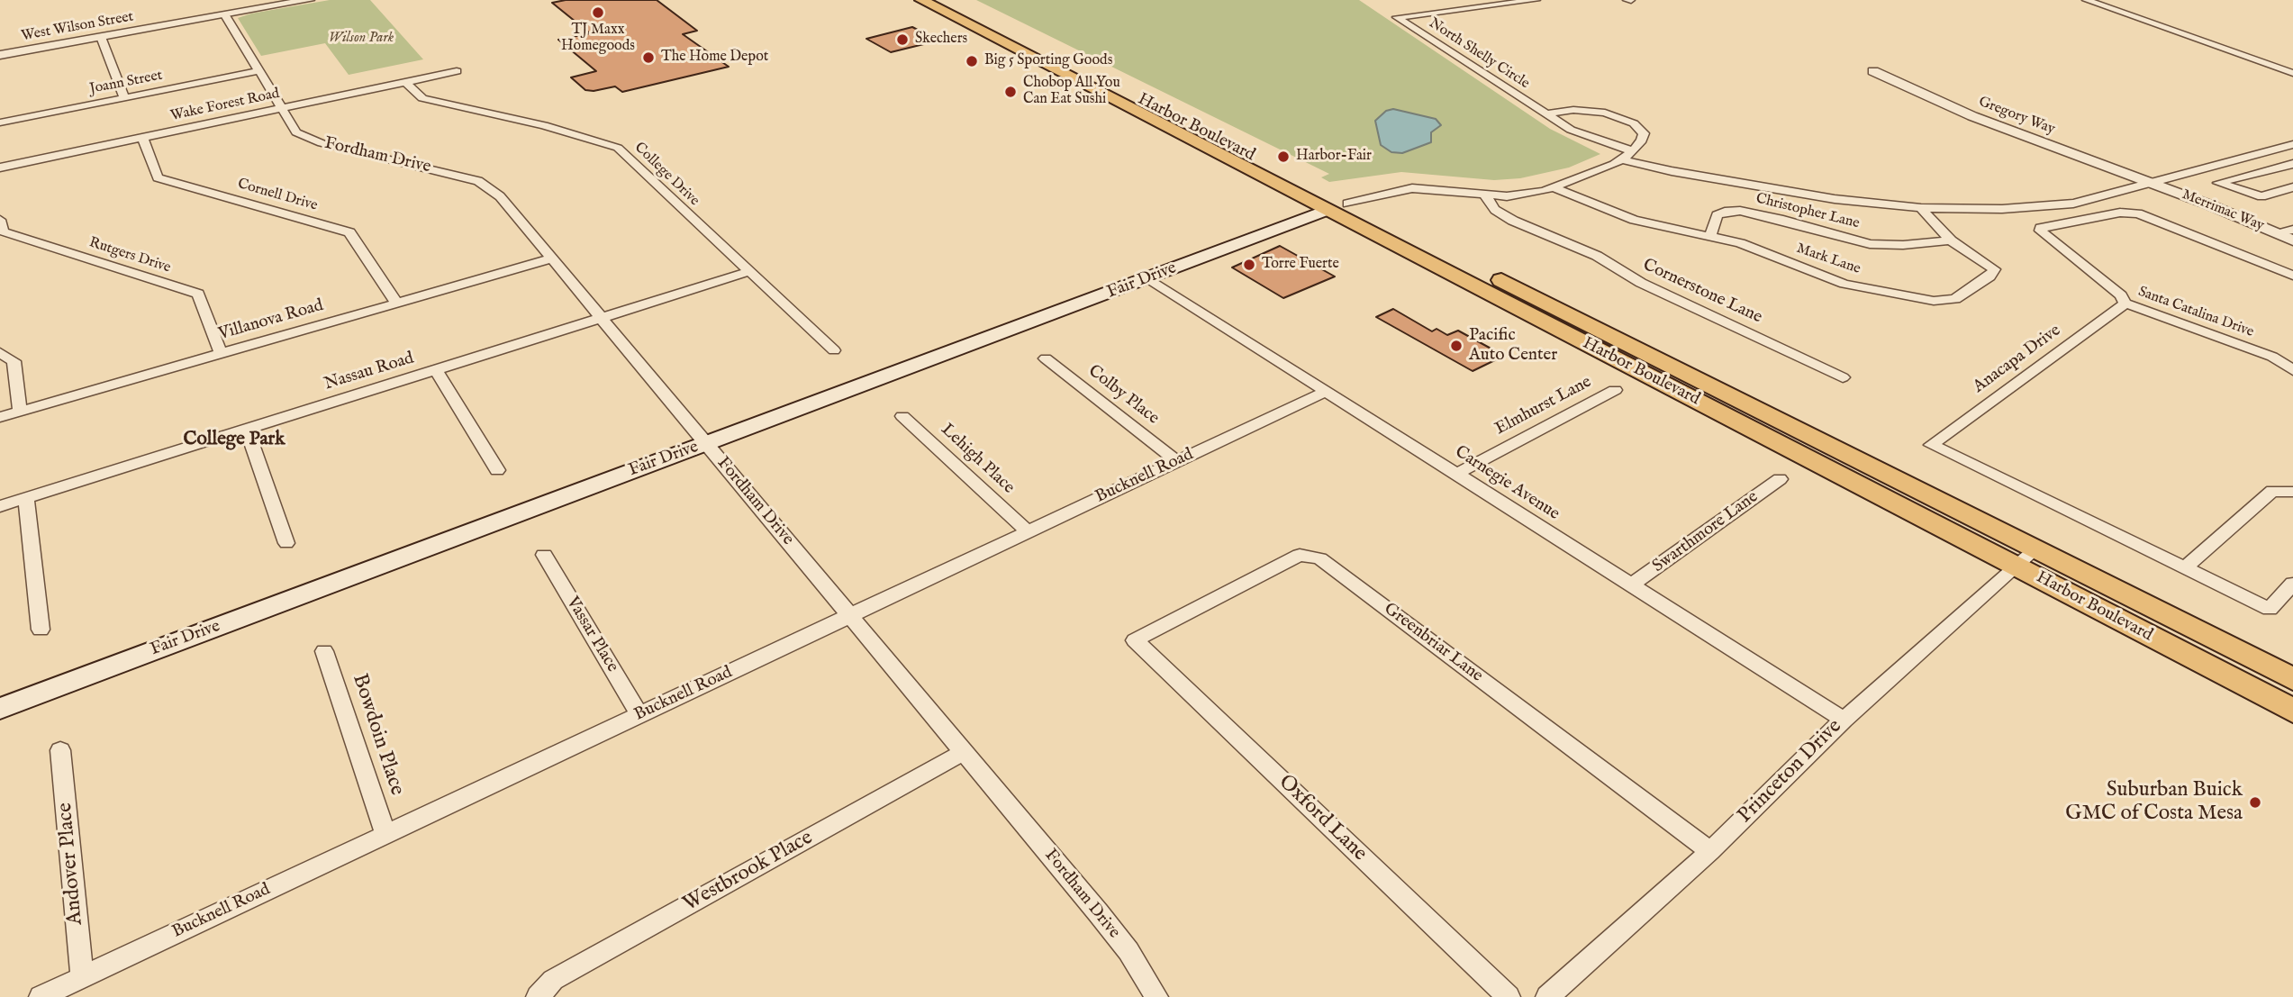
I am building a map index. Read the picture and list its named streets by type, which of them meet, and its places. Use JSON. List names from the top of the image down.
{
  "streets": {
    "main road": ["Harbor Boulevard", "Fair Drive"],
    "street": [
      "West Wilson Street",
      "North Shelly Circle",
      "Joann Street",
      "Wake Forest Road",
      "Gregory Way",
      "Fordham Drive",
      "College Drive",
      "Cornell Drive",
      "Merrimac Way",
      "Christopher Lane",
      "Rutgers Drive",
      "Mark Lane",
      "Cornerstone Lane",
      "Santa Catalina Drive",
      "Villanova Road",
      "Anacapa Drive",
      "Nassau Road",
      "Colby Place",
      "Elmhurst Lane",
      "Lehigh Place",
      "Bucknell Road",
      "Carnegie Avenue",
      "Swarthmore Lane",
      "Vassar Place",
      "Greenbriar Lane",
      "Bowdoin Place",
      "Princeton Drive",
      "Oxford Lane",
      "Andover Place",
      "Westbrook Place"
    ]
  },
  "crossings": [
    ["West Wilson Street", "Fordham Drive"],
    ["Joann Street", "Fordham Drive"],
    ["Wake Forest Road", "Fordham Drive"],
    ["Wake Forest Road", "College Drive"],
    ["Wake Forest Road", "Cornell Drive"],
    ["Gregory Way", "Merrimac Way"],
    ["Harbor Boulevard", "Fair Drive"],
    ["Harbor Boulevard", "Princeton Drive"],
    ["Fordham Drive", "Fair Drive"],
    ["Fordham Drive", "Villanova Road"],
    ["Fordham Drive", "Nassau Road"],
    ["Fordham Drive", "Bucknell Road"],
    ["Fordham Drive", "Westbrook Place"],
    ["College Drive", "Nassau Road"],
    ["Cornell Drive", "Villanova Road"],
    ["Christopher Lane", "Mark Lane"],
    ["Rutgers Drive", "Villanova Road"],
    ["Fair Drive", "Carnegie Avenue"],
    ["Santa Catalina Drive", "Anacapa Drive"],
    ["Colby Place", "Bucknell Road"],
    ["Elmhurst Lane", "Carnegie Avenue"],
    ["Lehigh Place", "Bucknell Road"],
    ["Bucknell Road", "Carnegie Avenue"],
    ["Bucknell Road", "Vassar Place"],
    ["Bucknell Road", "Bowdoin Place"],
    ["Bucknell Road", "Andover Place"],
    ["Carnegie Avenue", "Swarthmore Lane"],
    ["Carnegie Avenue", "Princeton Drive"],
    ["Greenbriar Lane", "Princeton Drive"],
    ["Greenbriar Lane", "Oxford Lane"]
  ],
  "districts": ["College Park"],
  "parks": ["Wilson Park"],
  "places": [
    "TJ Maxx Homegoods",
    "Skechers",
    "The Home Depot",
    "Big 5 Sporting Goods",
    "Chobop All You Can Eat Sushi",
    "Harbor-Fair",
    "Torre Fuerte",
    "Pacific Auto Center",
    "Suburban Buick GMC of Costa Mesa"
  ]
}
